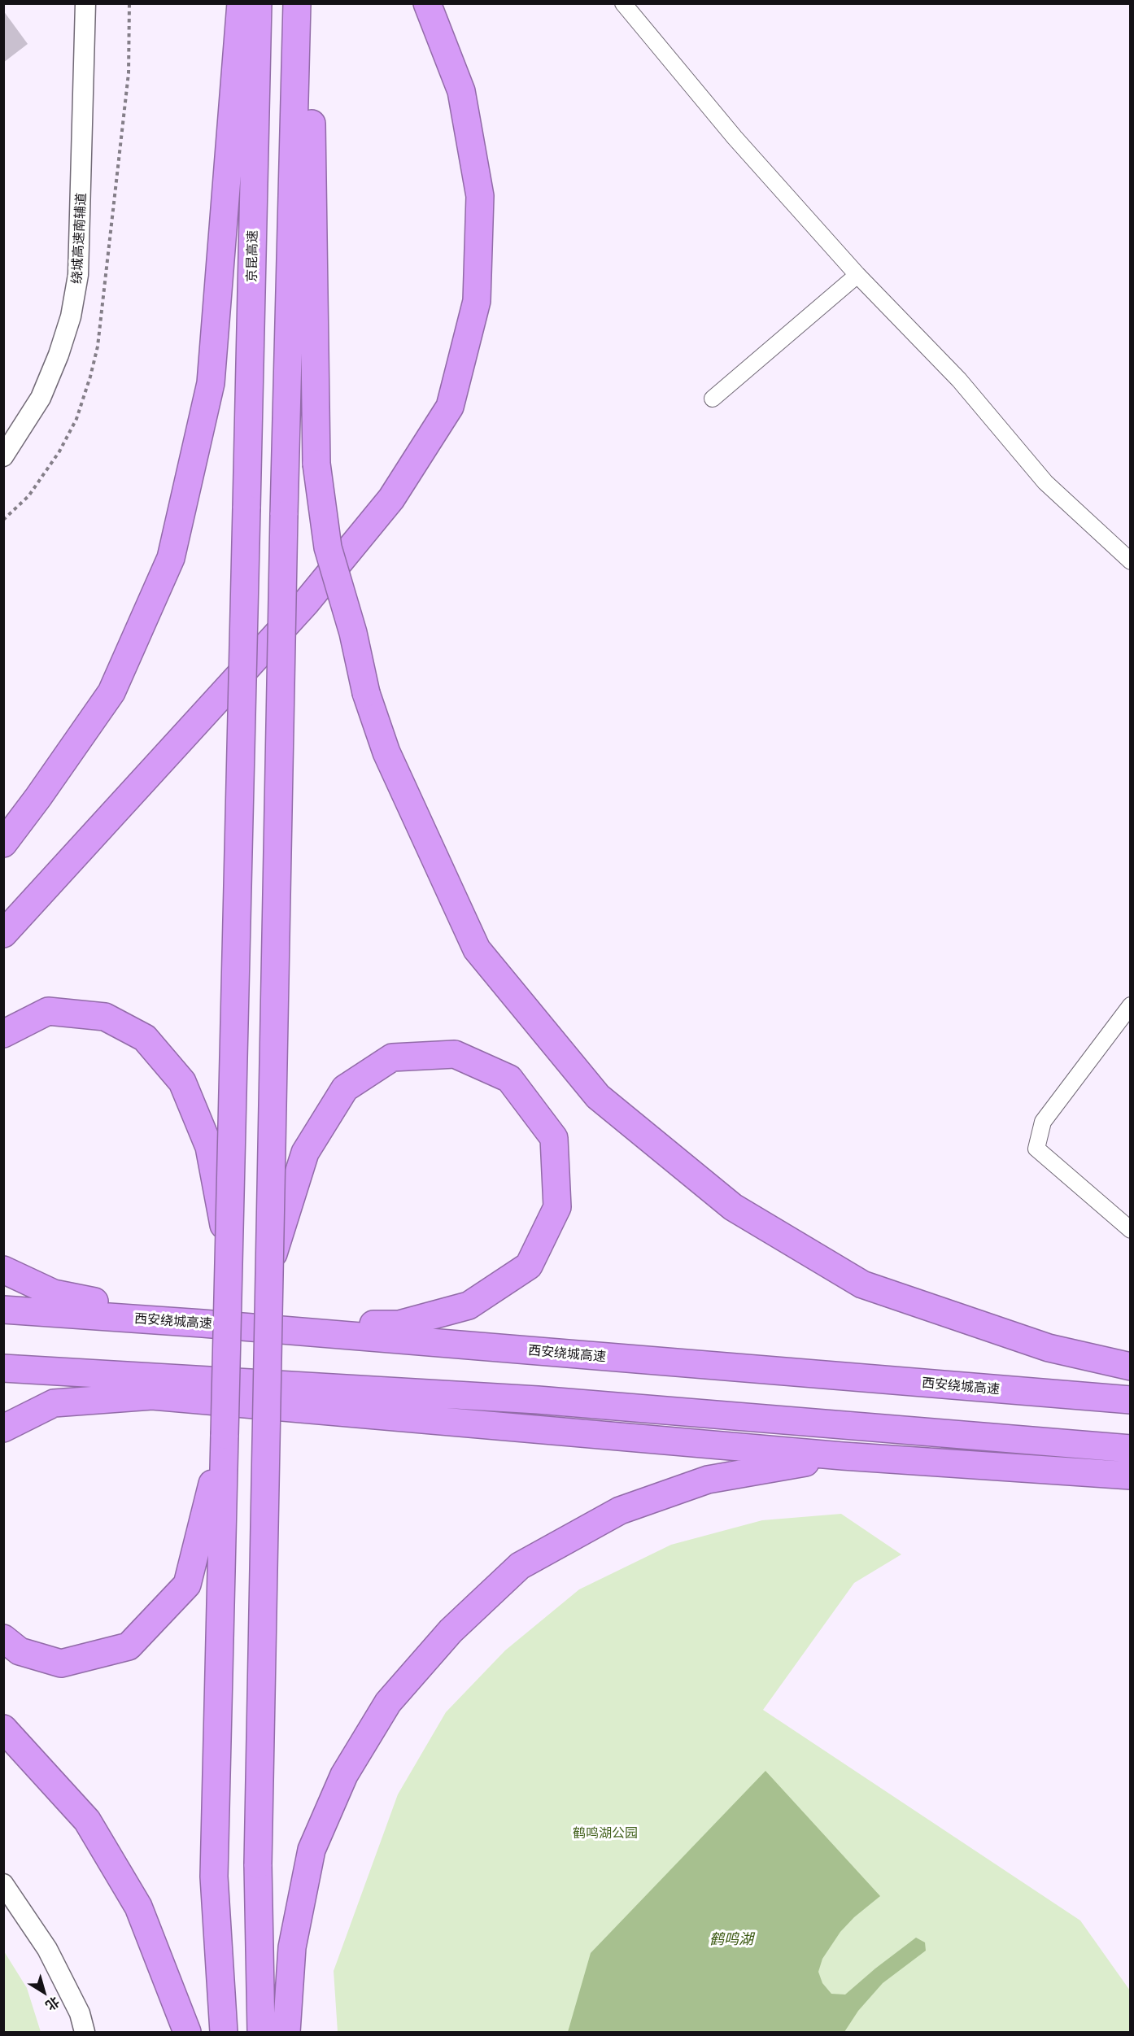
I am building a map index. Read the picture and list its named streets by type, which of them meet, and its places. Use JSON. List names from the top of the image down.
{
  "streets": {
    "highway": ["京昆高速", "西安绕城高速"],
    "street": ["绕城高速南辅道"]
  },
  "water": ["鹤鸣湖"],
  "parks": ["鹤鸣湖公园"],
  "north": "bottom right"
}
